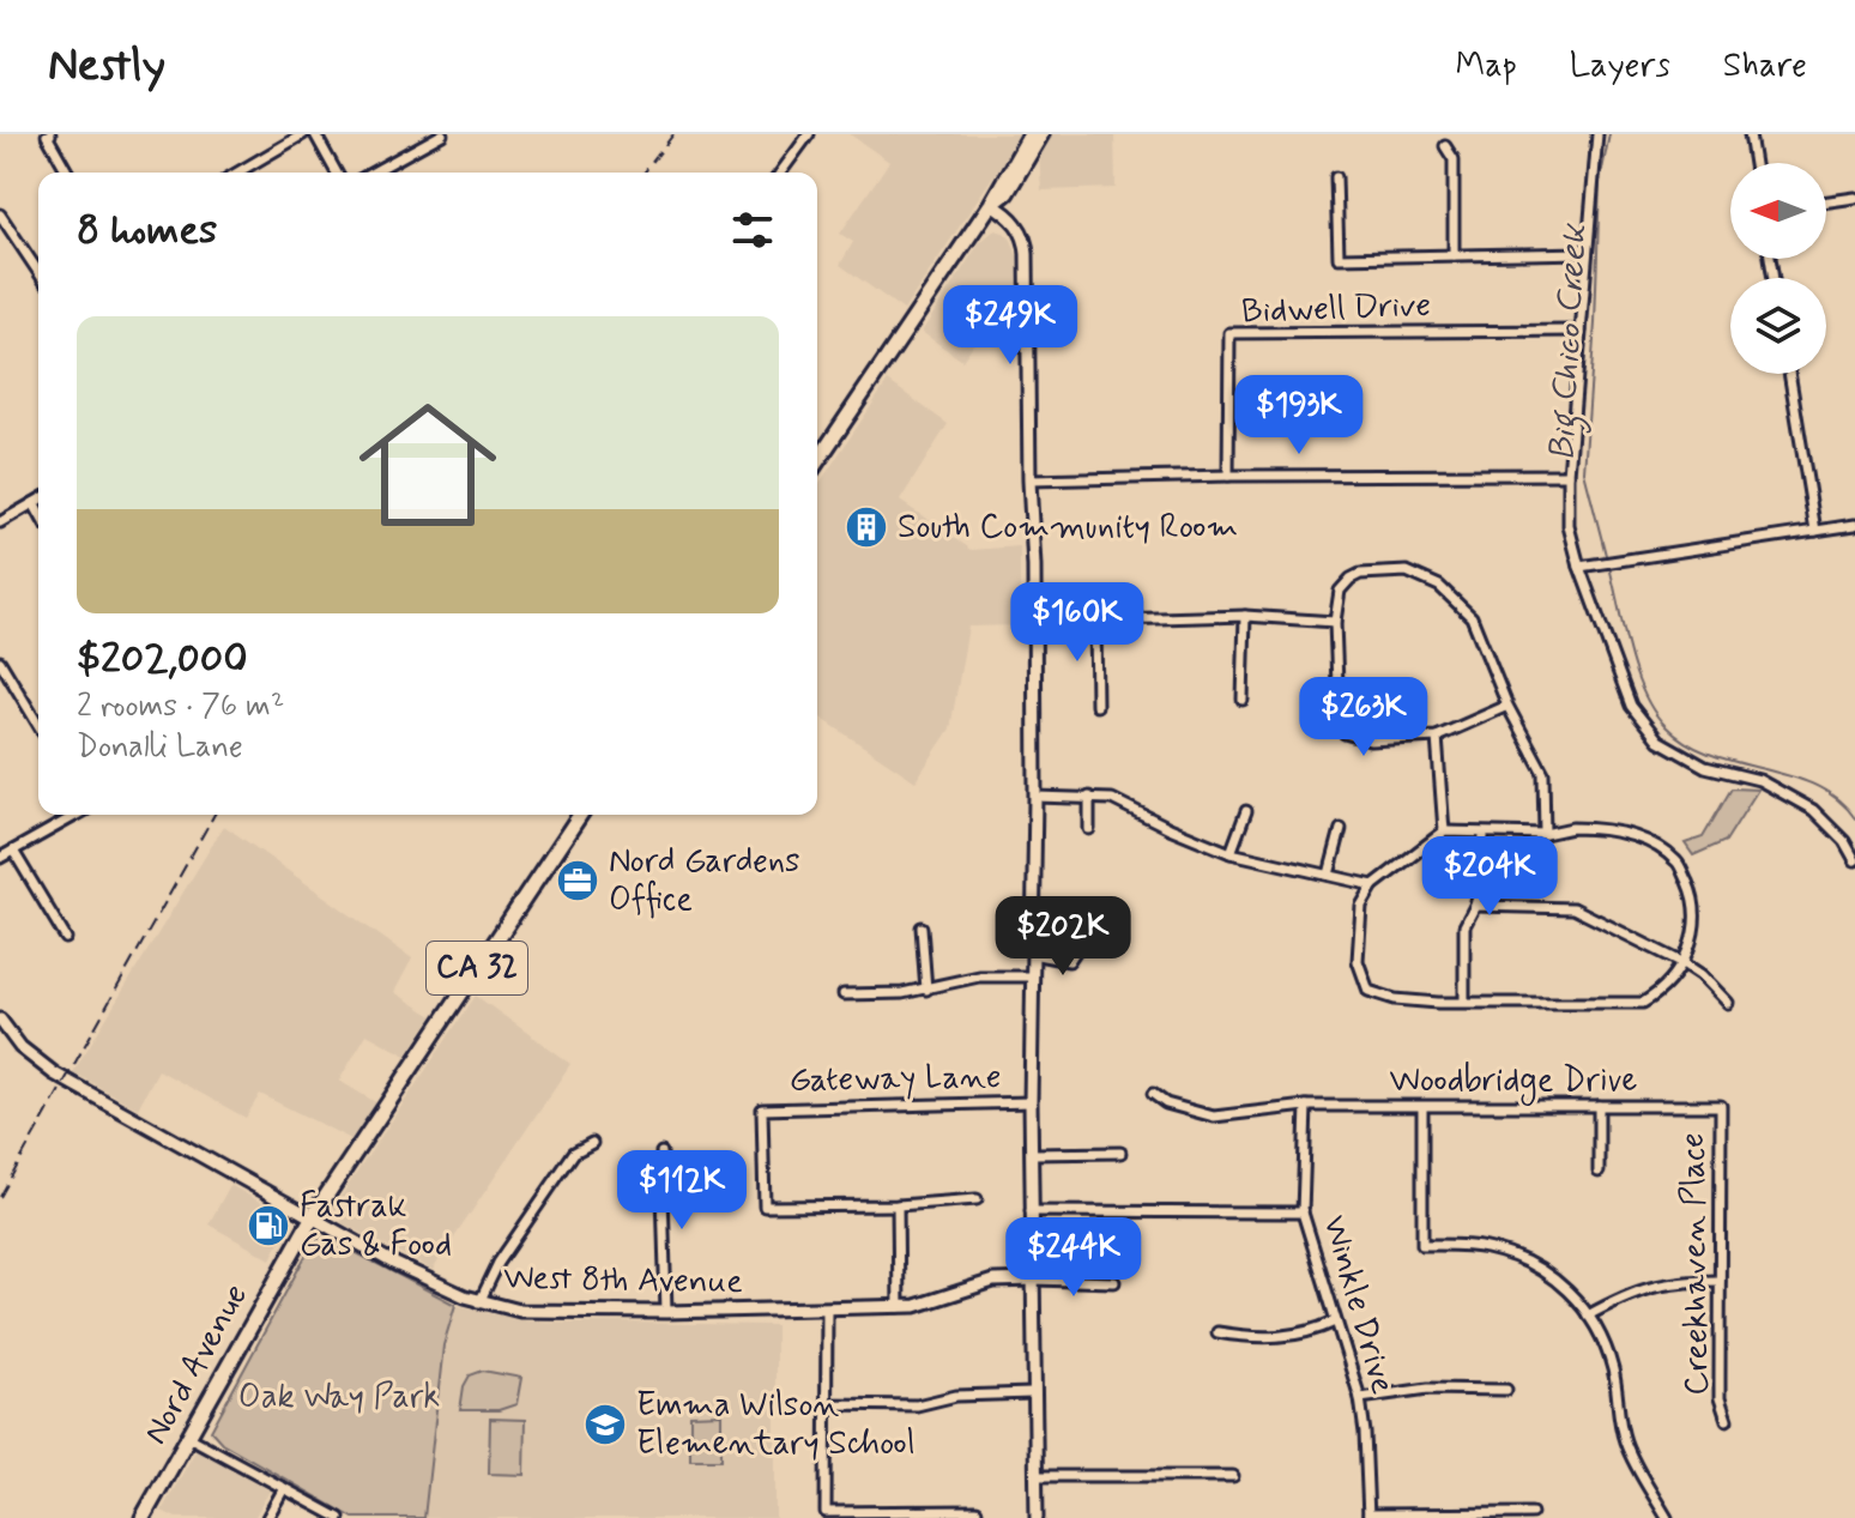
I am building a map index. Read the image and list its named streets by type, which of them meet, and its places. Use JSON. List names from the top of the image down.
{
  "streets": {
    "main road": ["CA 32", "Nord Avenue"],
    "street": [
      "Bidwell Drive",
      "Gateway Lane",
      "Woodbridge Drive",
      "Creekhaven Place",
      "West 8th Avenue",
      "Winkle Drive"
    ]
  },
  "crossings": [
    ["Woodbridge Drive", "Creekhaven Place"],
    ["Woodbridge Drive", "Winkle Drive"],
    ["West 8th Avenue", "Nord Avenue"]
  ],
  "water": ["Big Chico Creek"],
  "parks": ["Oak Way Park"],
  "places": {
    "building": ["South Community Room"],
    "office": ["Nord Gardens Office"],
    "fuel station": ["Fastrak Gas & Food"],
    "school or university": ["Emma Wilson Elementary School"]
  },
  "north": "left",
  "page": {
    "header": "Nestly",
    "nav": ["Map", "Layers", "Share"],
    "heading": "8 homes",
    "price": [
      "$249K",
      "$193K",
      "$160K",
      "$263K",
      "$204K",
      "$202K",
      "$112K",
      "$244K"
    ],
    "list": [
      {
        "name": "$202,000",
        "note": "2 rooms · 76 m² · Donalli Lane"
      }
    ]
  }
}
